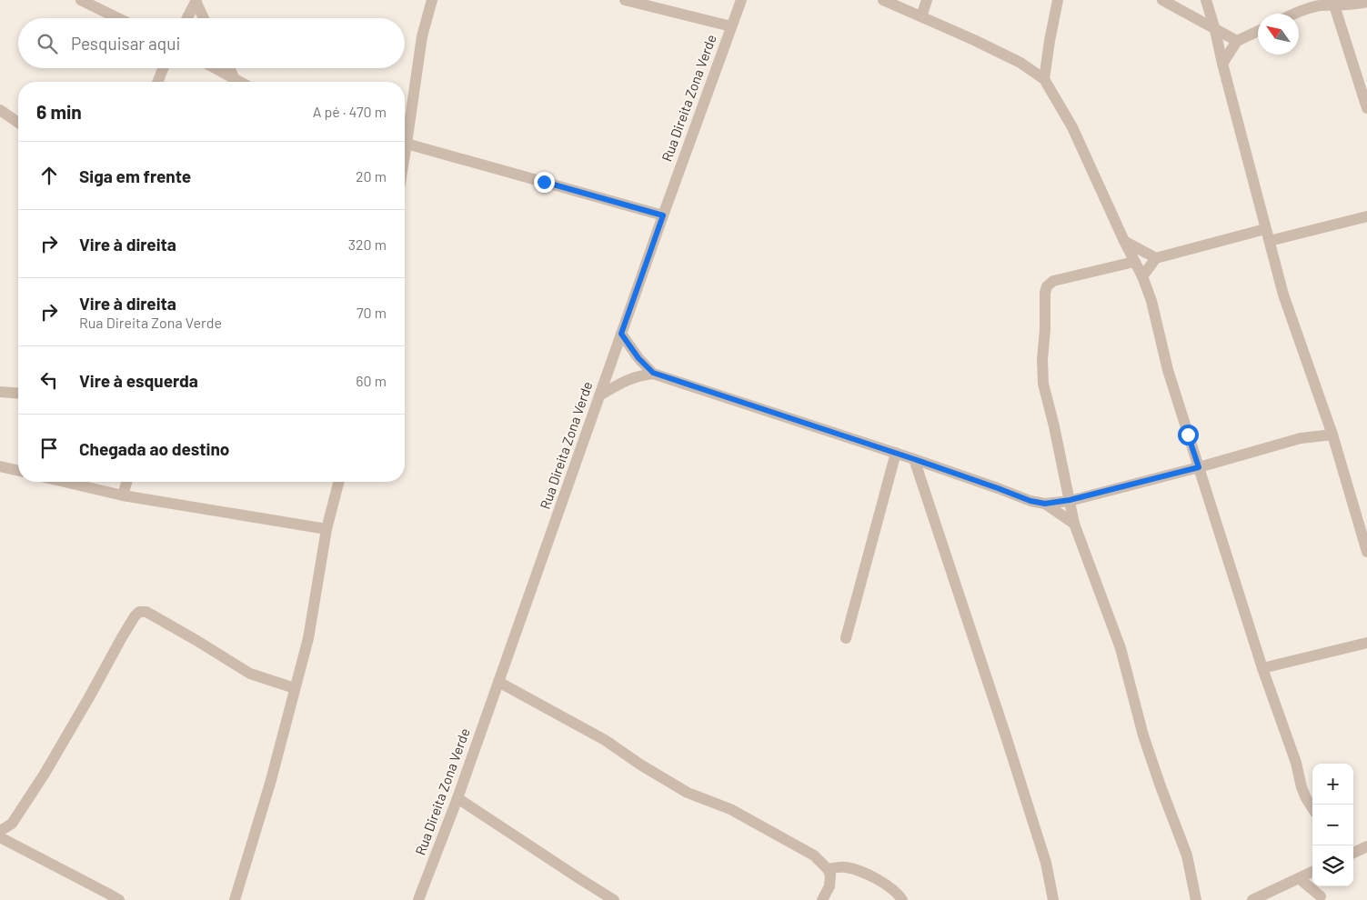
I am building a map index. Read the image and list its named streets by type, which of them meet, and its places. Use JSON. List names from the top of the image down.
{
  "streets": {
    "street": ["Rua Direita Zona Verde"]
  },
  "north": "top left",
  "page": {
    "search": "Pesquisar aqui",
    "heading": ["6 min", "A pé · 470 m"],
    "list": [
      ["Siga em frente", "20 m"],
      ["Vire à direita", "320 m"],
      ["Vire à direita", "Rua Direita Zona Verde", "70 m"],
      ["Vire à esquerda", "60 m"],
      "Chegada ao destino"
    ],
    "map_buttons": ["+", "−"]
  }
}
